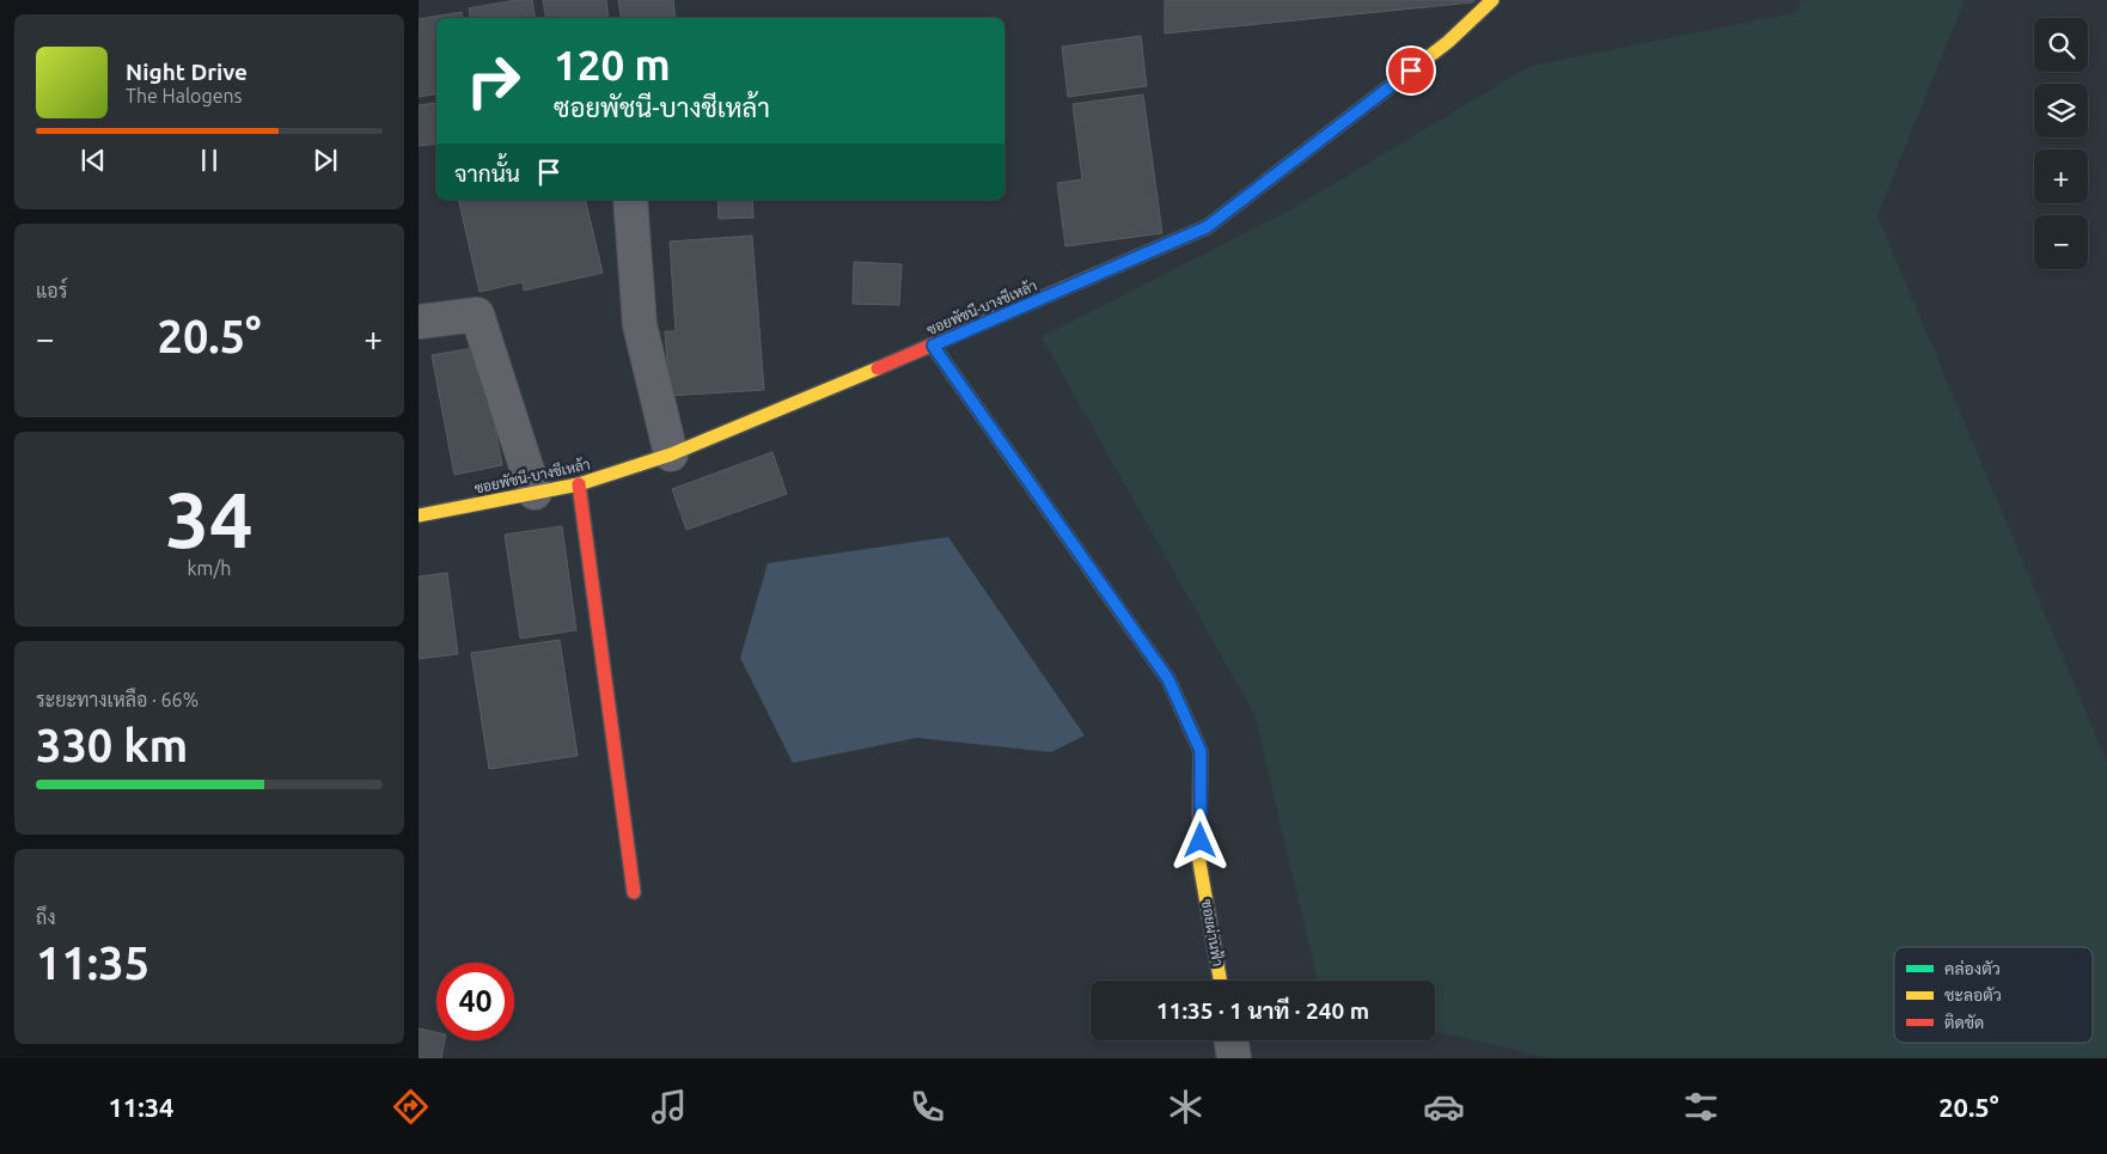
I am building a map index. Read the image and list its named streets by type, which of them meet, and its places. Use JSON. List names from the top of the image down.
{
  "streets": {
    "street": ["ซอยพัชนี-บางชีเหล้า", "ซอยผ่านฟ้า"]
  },
  "crossings": [
    ["ซอยพัชนี-บางชีเหล้า", "ซอยผ่านฟ้า"]
  ],
  "legend": ["คล่องตัว", "ชะลอตัว", "ติดขัด"],
  "page": {
    "map_buttons": ["+", "−"],
    "turn": ["120 m", "ซอยพัชนี-บางชีเหล้า"],
    "song": ["Night Drive", "The Halogens"],
    "then": "จากนั้น",
    "tile": [
      "แอร์",
      ["34", "km/h"],
      ["ระยะทางเหลือ · 66%", "330 km"],
      ["ถึง", "11:35"]
    ],
    "heat": ["−", "20.5°", "+"],
    "limit": "40",
    "trip": "11:35 · 1 นาที · 240 m",
    "tabs": ["11:34", "20.5°"]
  }
}
